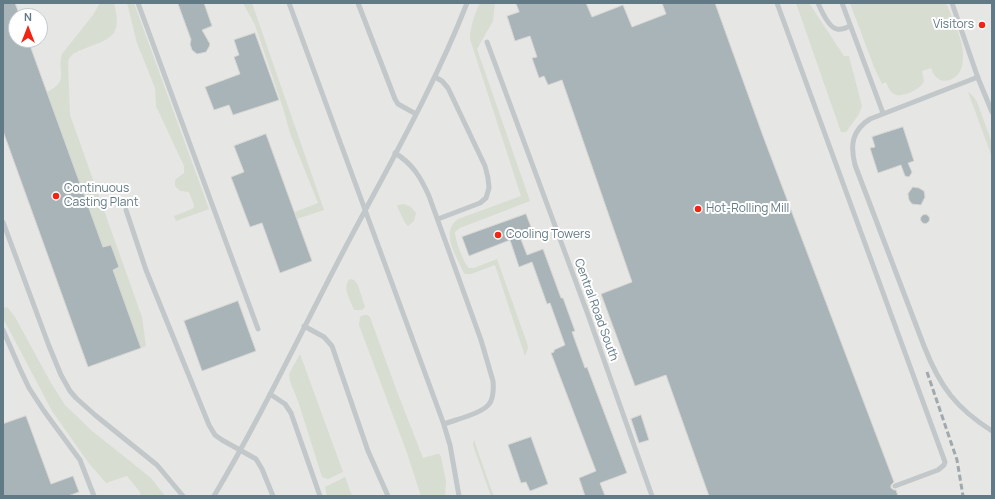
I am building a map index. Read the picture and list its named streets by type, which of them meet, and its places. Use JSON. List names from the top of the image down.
{
  "streets": {
    "lane": ["Central Road South"]
  },
  "places": [
    "Visitors",
    "Continuous Casting Plant",
    "Hot-Rolling Mill",
    "Cooling Towers"
  ],
  "north": "top"
}
